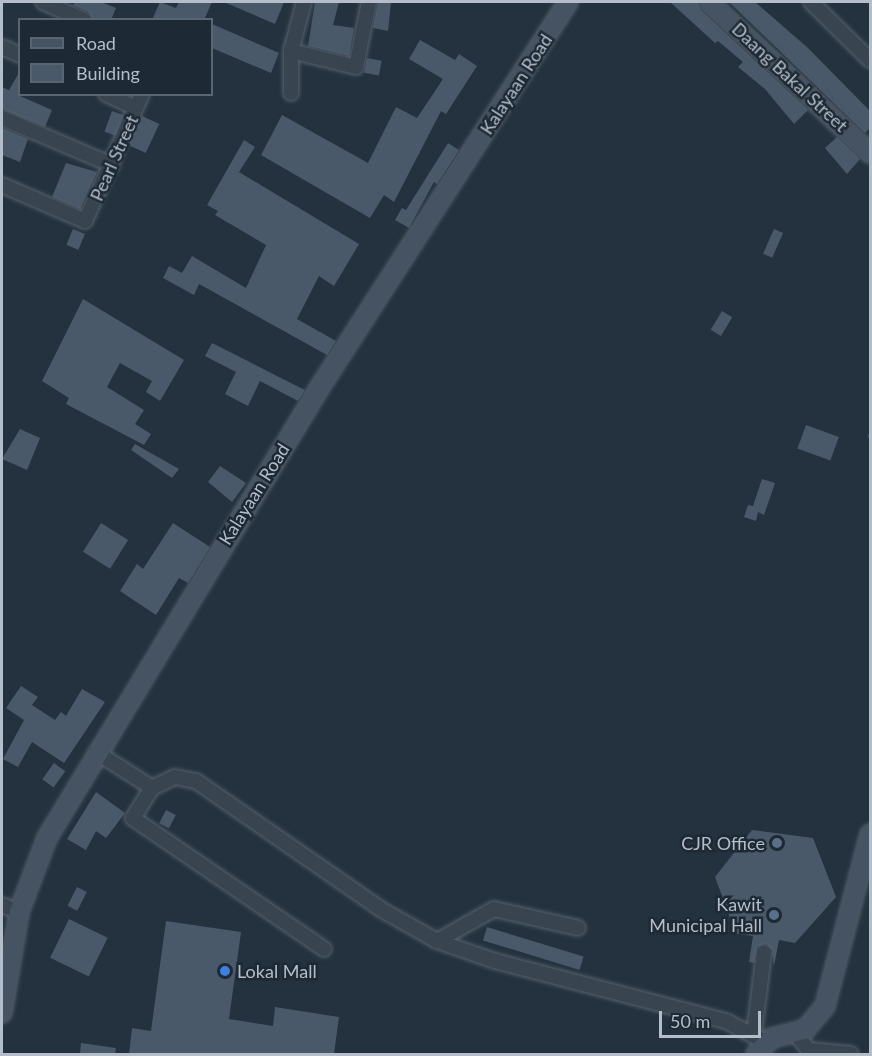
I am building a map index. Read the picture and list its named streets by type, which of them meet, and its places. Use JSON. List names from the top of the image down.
{
  "streets": {
    "street": ["Daang Bakal Street", "Kalayaan Road", "Pearl Street"]
  },
  "places": ["CJR Office", "Kawit Municipal Hall", "Lokal Mall"],
  "legend": ["Road", "Building"],
  "scale_bar": "50 m"
}
